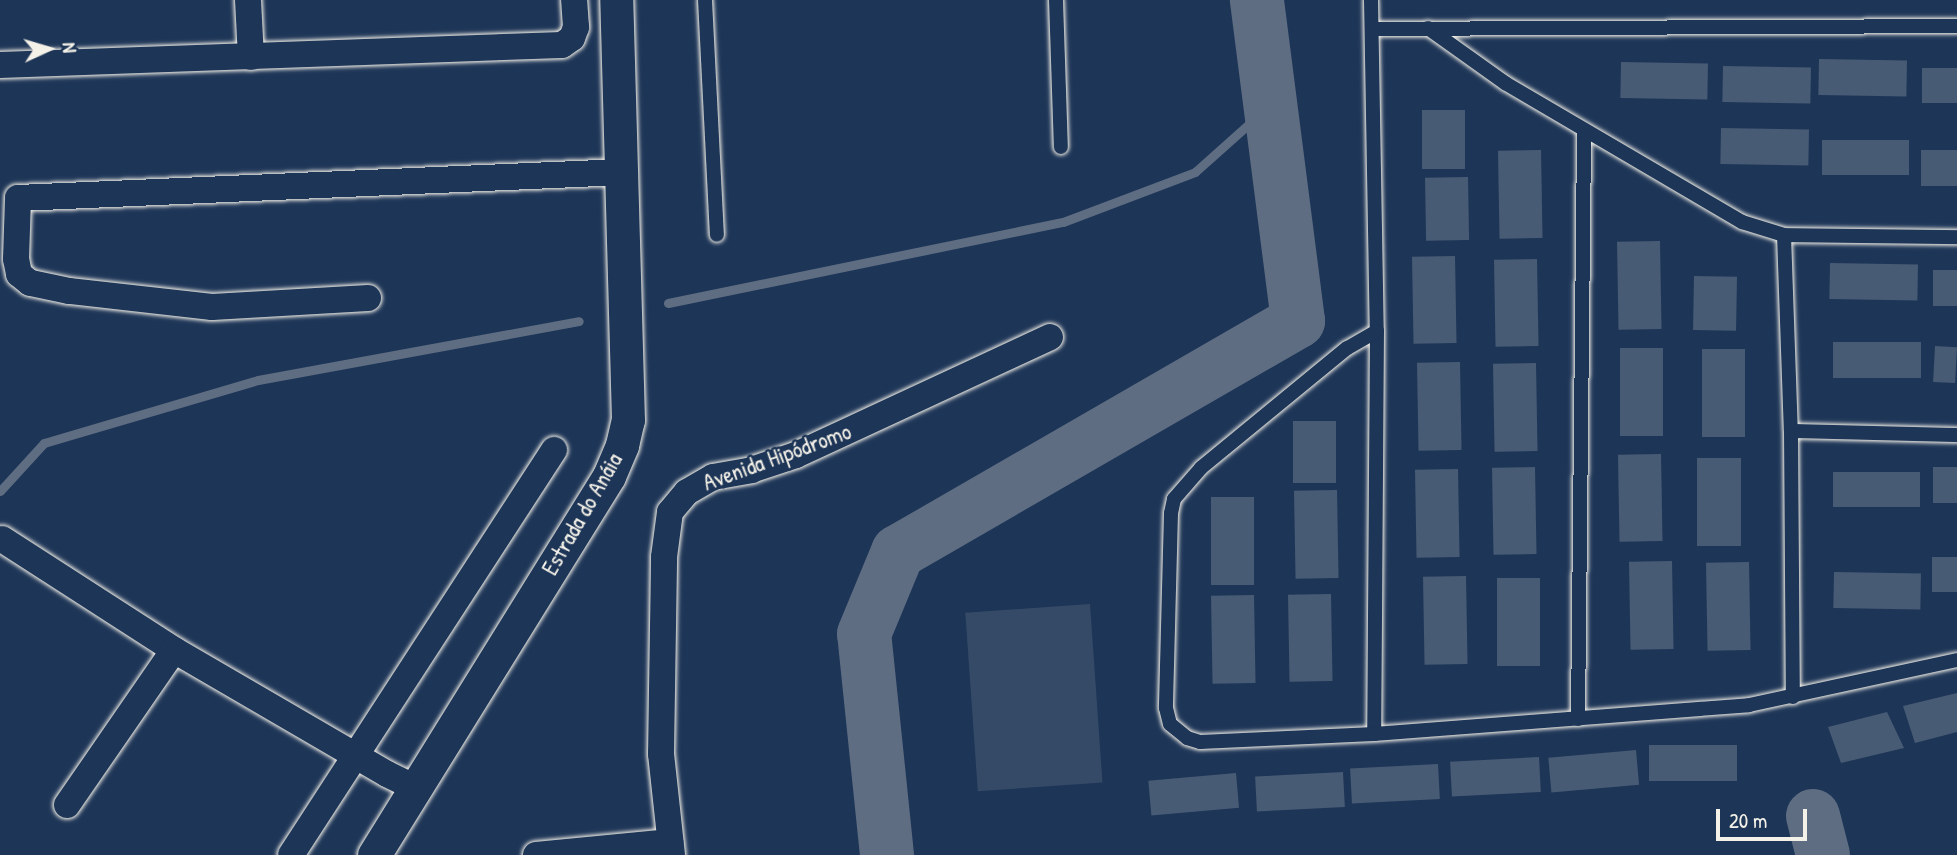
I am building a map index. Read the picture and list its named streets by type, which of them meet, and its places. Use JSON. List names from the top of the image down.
{
  "streets": {
    "street": ["Avenida Hipódromo", "Estrada do Anáia"]
  },
  "scale_bar": "20 m",
  "north": "right"
}
